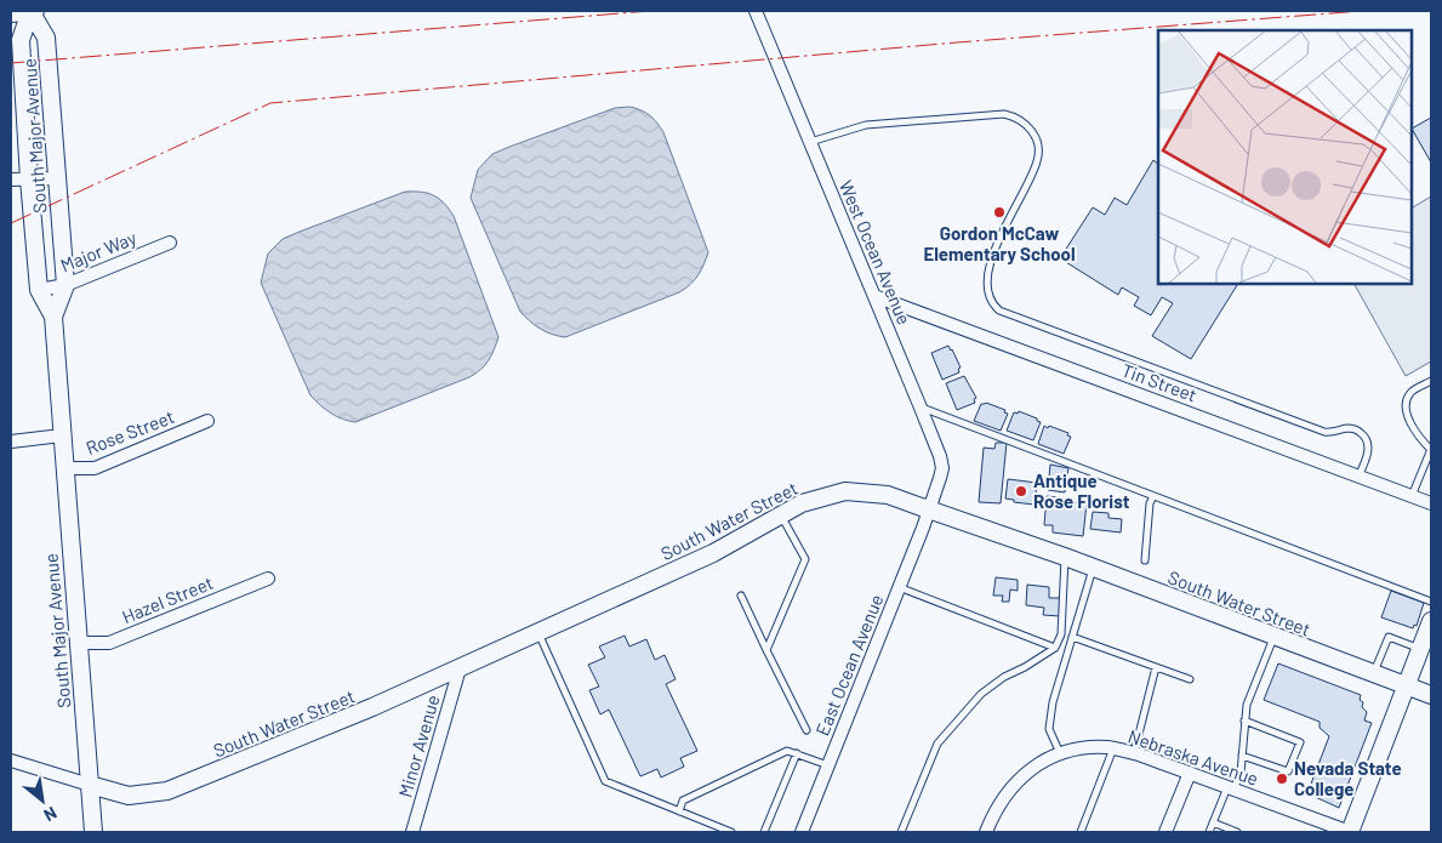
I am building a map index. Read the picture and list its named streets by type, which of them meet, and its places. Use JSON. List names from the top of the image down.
{
  "streets": {
    "main road": ["South Major Avenue", "South Water Street"],
    "street": [
      "Major Way",
      "West Ocean Avenue",
      "Tin Street",
      "Rose Street",
      "Hazel Street",
      "East Ocean Avenue",
      "Minor Avenue",
      "Nebraska Avenue"
    ]
  },
  "crossings": [
    ["South Major Avenue", "Major Way"],
    ["South Major Avenue", "Rose Street"],
    ["South Major Avenue", "South Water Street"],
    ["South Major Avenue", "Hazel Street"],
    ["West Ocean Avenue", "Tin Street"],
    ["West Ocean Avenue", "South Water Street"],
    ["West Ocean Avenue", "East Ocean Avenue"],
    ["South Water Street", "East Ocean Avenue"],
    ["South Water Street", "Minor Avenue"]
  ],
  "places": ["Gordon McCaw Elementary School", "Antique Rose Florist", "Nevada State College"],
  "north": "bottom right"
}
